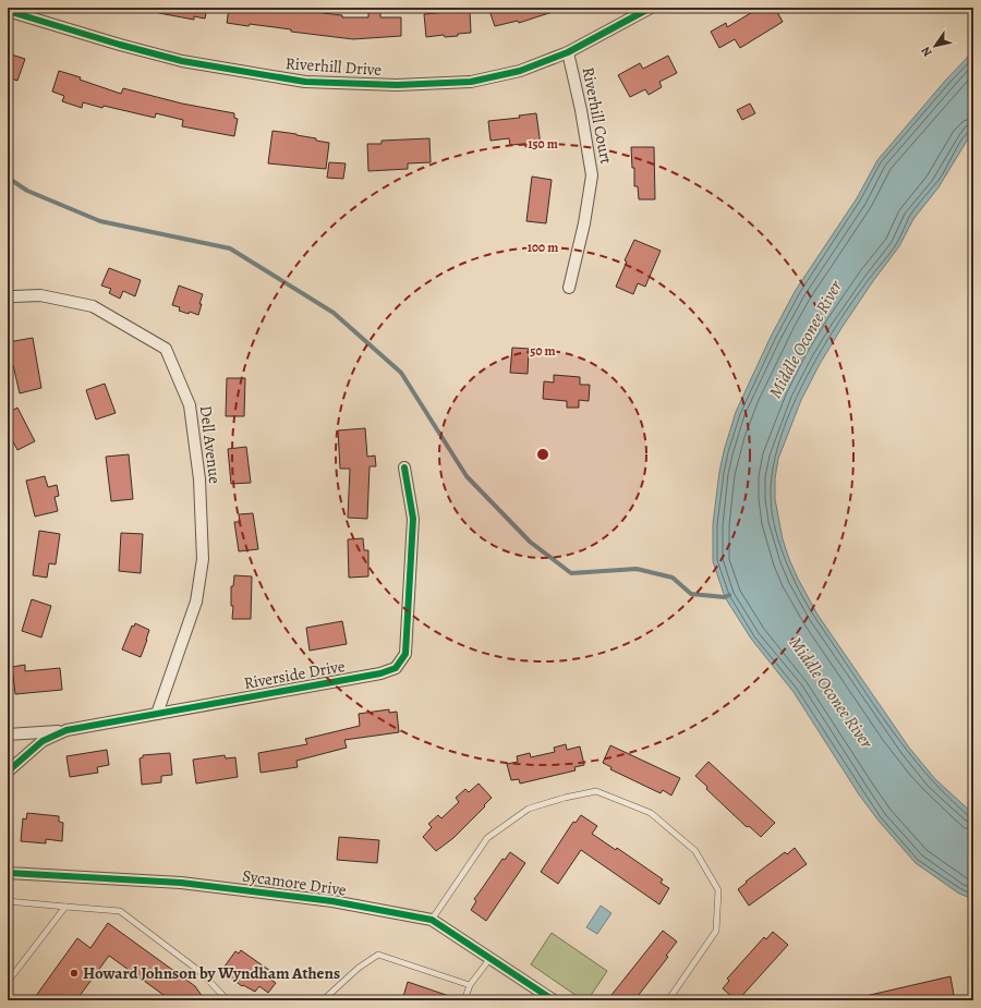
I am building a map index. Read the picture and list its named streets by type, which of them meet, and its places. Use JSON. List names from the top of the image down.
{
  "streets": {
    "street": [
      "Riverhill Drive",
      "Riverhill Court",
      "Dell Avenue",
      "Riverside Drive",
      "Sycamore Drive"
    ]
  },
  "crossings": [
    ["Riverhill Drive", "Riverhill Court"],
    ["Dell Avenue", "Riverside Drive"]
  ],
  "water": ["Middle Oconee River"],
  "places": ["Howard Johnson by Wyndham Athens"],
  "north": "bottom left",
  "rings": ["150 m", "100 m", "50 m"]
}
